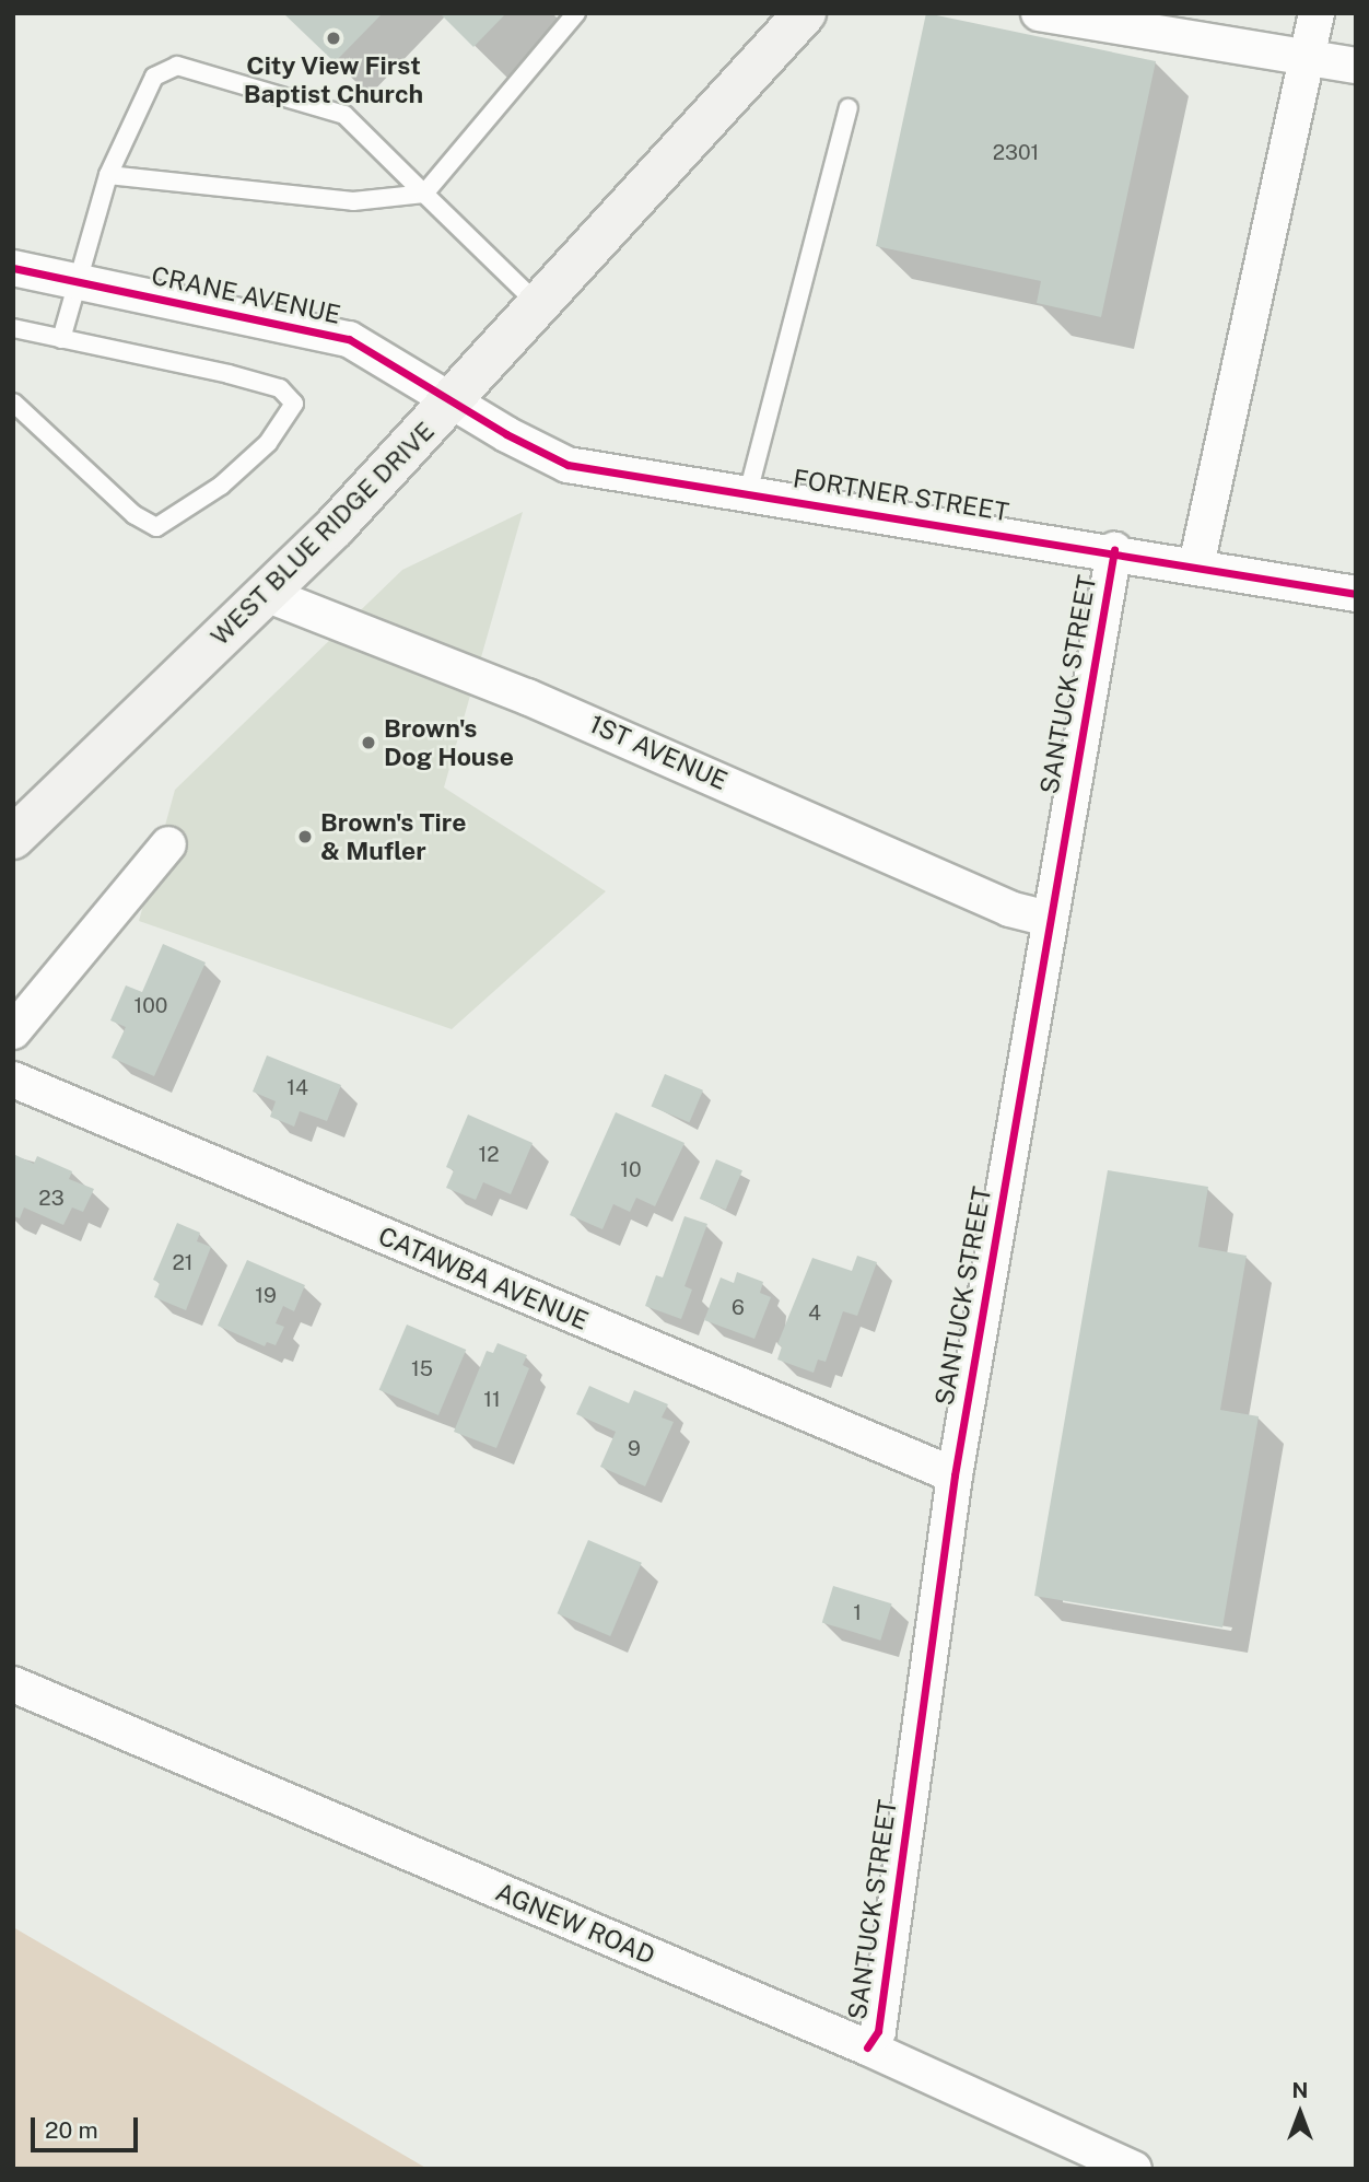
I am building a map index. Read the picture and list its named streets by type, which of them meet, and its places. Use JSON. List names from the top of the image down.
{
  "streets": {
    "main road": ["WEST BLUE RIDGE DRIVE"],
    "street": [
      "CRANE AVENUE",
      "FORTNER STREET",
      "SANTUCK STREET",
      "1ST AVENUE",
      "CATAWBA AVENUE",
      "AGNEW ROAD"
    ]
  },
  "crossings": [
    ["CRANE AVENUE", "FORTNER STREET"],
    ["CRANE AVENUE", "WEST BLUE RIDGE DRIVE"],
    ["FORTNER STREET", "WEST BLUE RIDGE DRIVE"],
    ["FORTNER STREET", "SANTUCK STREET"],
    ["WEST BLUE RIDGE DRIVE", "1ST AVENUE"],
    ["SANTUCK STREET", "1ST AVENUE"],
    ["SANTUCK STREET", "CATAWBA AVENUE"],
    ["SANTUCK STREET", "AGNEW ROAD"]
  ],
  "places": ["City View First Baptist Church", "Brown's Dog House", "Brown's Tire & Mufler"],
  "house_numbers": [
    "2301",
    "100",
    "14",
    "12",
    "10",
    "23",
    "21",
    "19",
    "6",
    "4",
    "15",
    "11",
    "9",
    "1"
  ],
  "scale_bar": "20 m",
  "north": "top"
}
